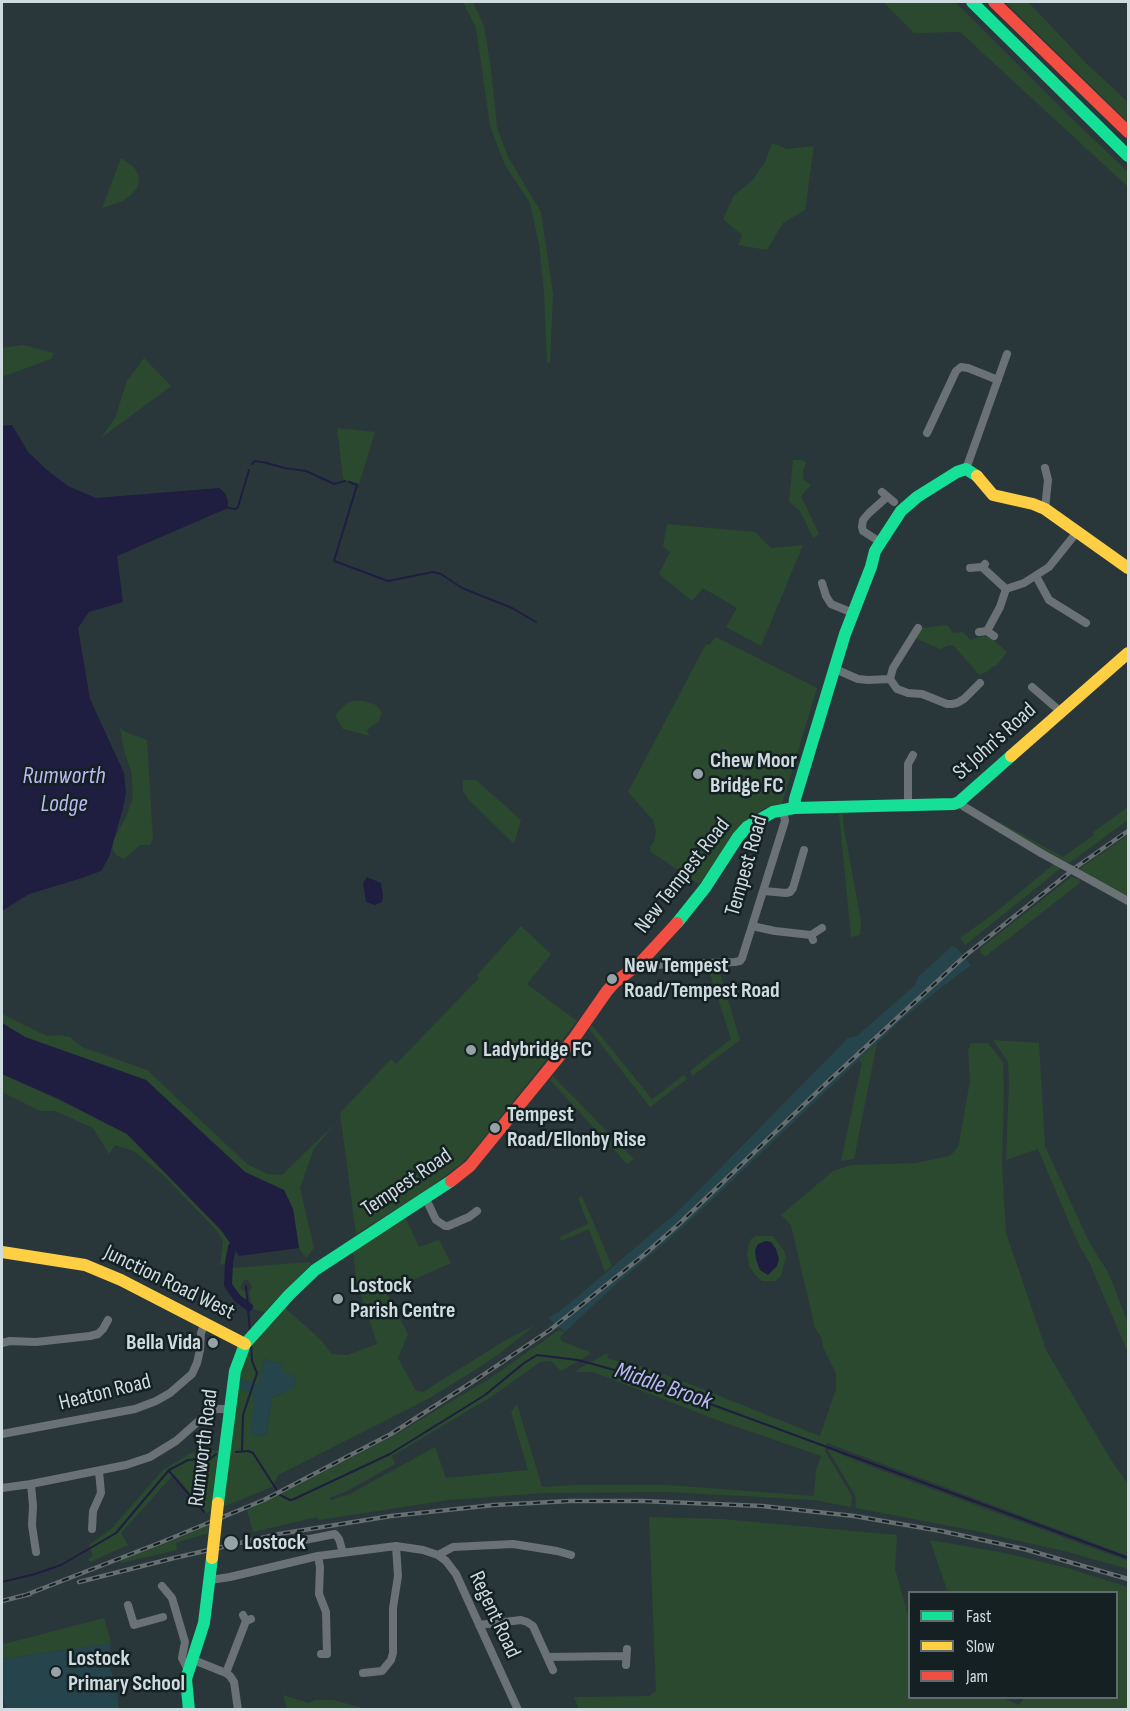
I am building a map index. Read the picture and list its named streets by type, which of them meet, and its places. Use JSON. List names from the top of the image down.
{
  "streets": {
    "main road": [
      "St John's Road",
      "Tempest Road",
      "New Tempest Road",
      "Junction Road West",
      "Rumworth Road"
    ],
    "street": ["Heaton Road", "Regent Road"]
  },
  "crossings": [
    ["St John's Road", "Tempest Road"],
    ["St John's Road", "New Tempest Road"],
    ["Tempest Road", "New Tempest Road"],
    ["Tempest Road", "Junction Road West"],
    ["Tempest Road", "Rumworth Road"],
    ["Junction Road West", "Heaton Road"],
    ["Junction Road West", "Rumworth Road"]
  ],
  "water": ["Rumworth Lodge", "Middle Brook"],
  "places": [
    "Chew Moor Bridge FC",
    "New Tempest Road/Tempest Road",
    "Ladybridge FC",
    "Tempest Road/Ellonby Rise",
    "Lostock Parish Centre",
    "Bella Vida",
    "Lostock",
    "Lostock Primary School"
  ],
  "legend": ["Fast", "Slow", "Jam"]
}
